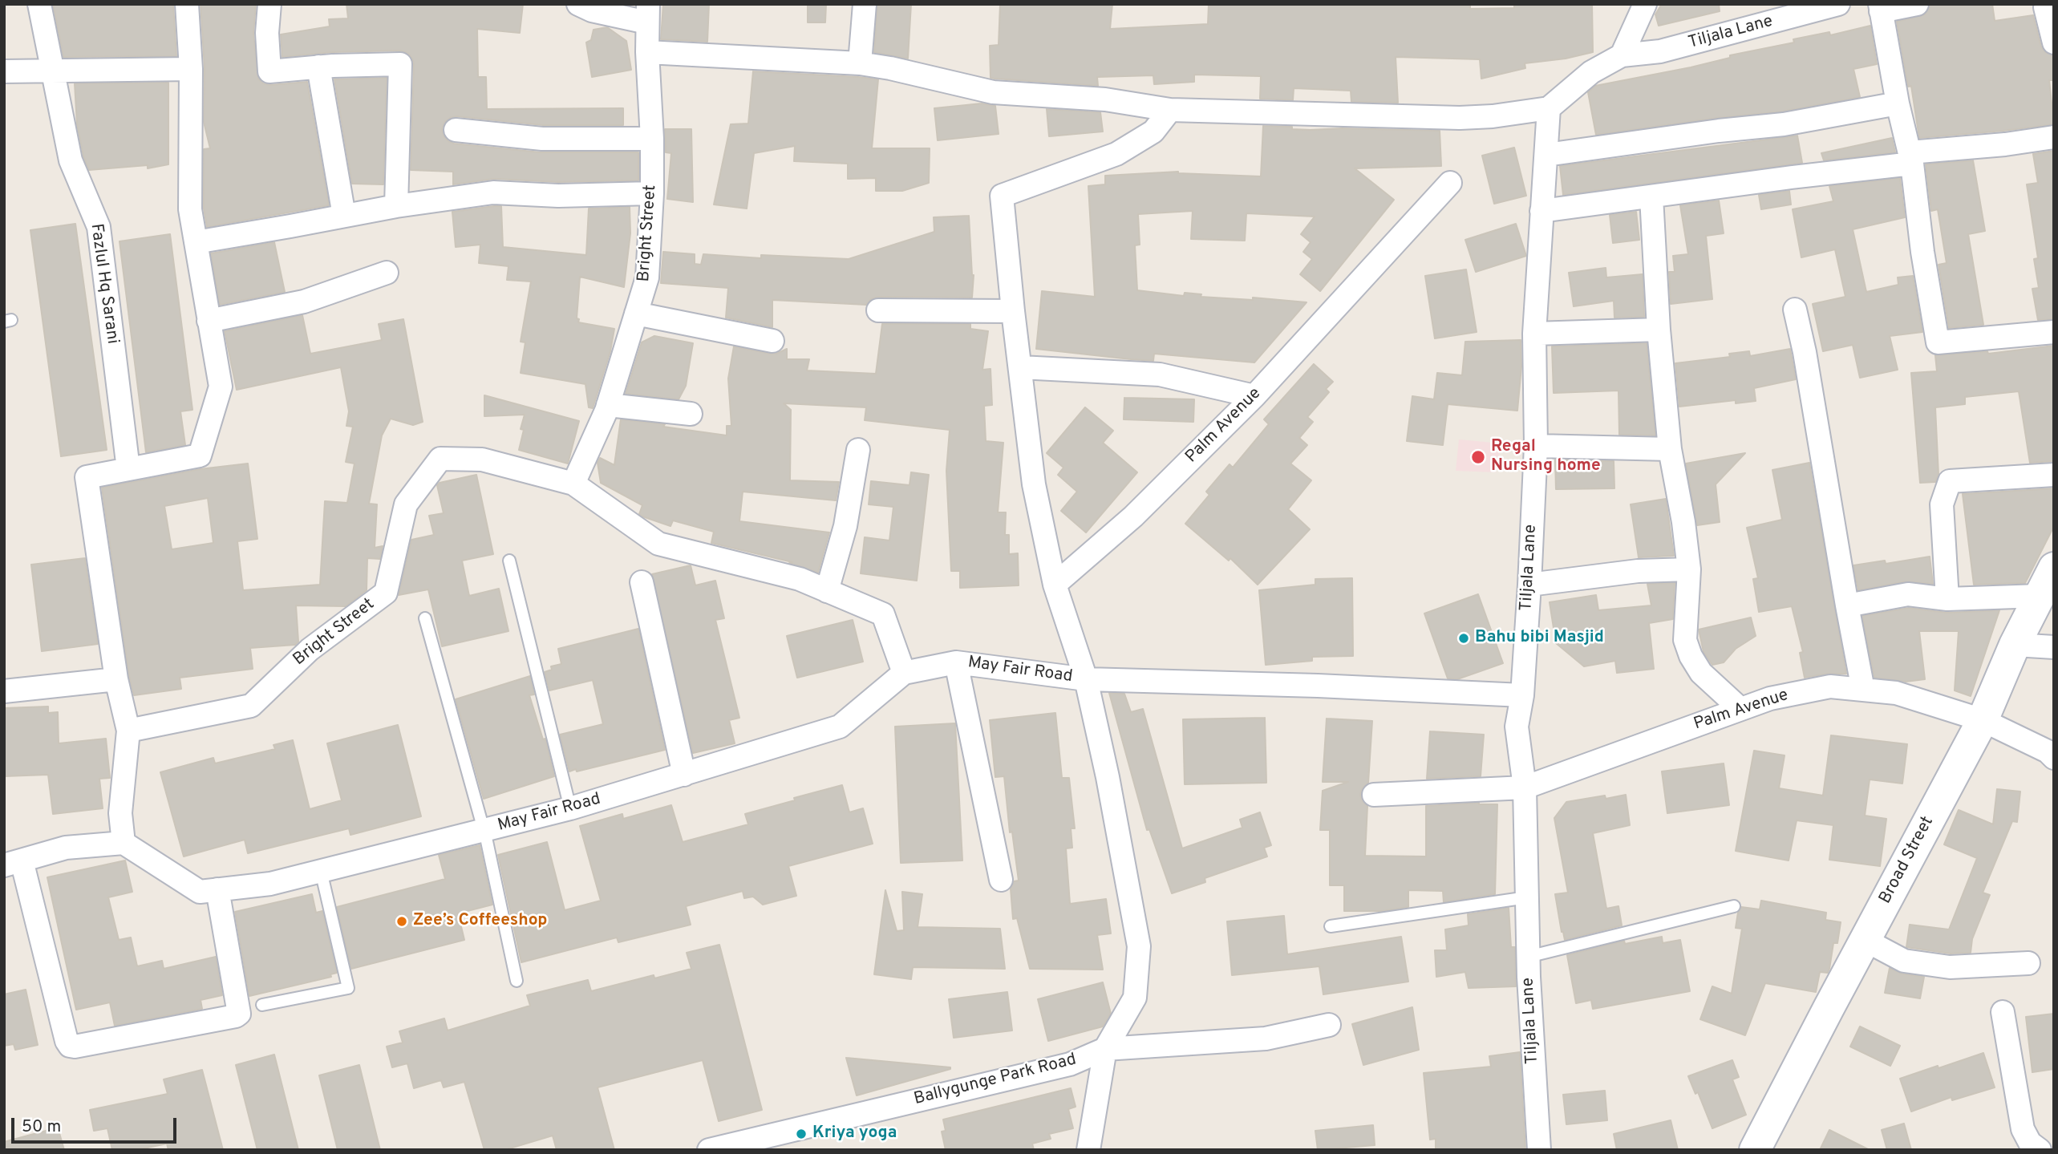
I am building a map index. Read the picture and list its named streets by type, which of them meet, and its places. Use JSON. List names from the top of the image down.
{
  "streets": {
    "street": [
      "Tiljala Lane",
      "Bright Street",
      "Fazlul Hq Sarani",
      "Palm Avenue",
      "May Fair Road",
      "Broad Street",
      "Ballygunge Park Road"
    ]
  },
  "crossings": [
    ["Tiljala Lane", "Palm Avenue"],
    ["Tiljala Lane", "May Fair Road"],
    ["Bright Street", "May Fair Road"],
    ["Palm Avenue", "Broad Street"]
  ],
  "places": [
    "Regal Nursing home",
    "Bahu bibi Masjid",
    "Zee’s Coffeeshop",
    "Kriya yoga"
  ],
  "scale_bar": "50 m"
}
